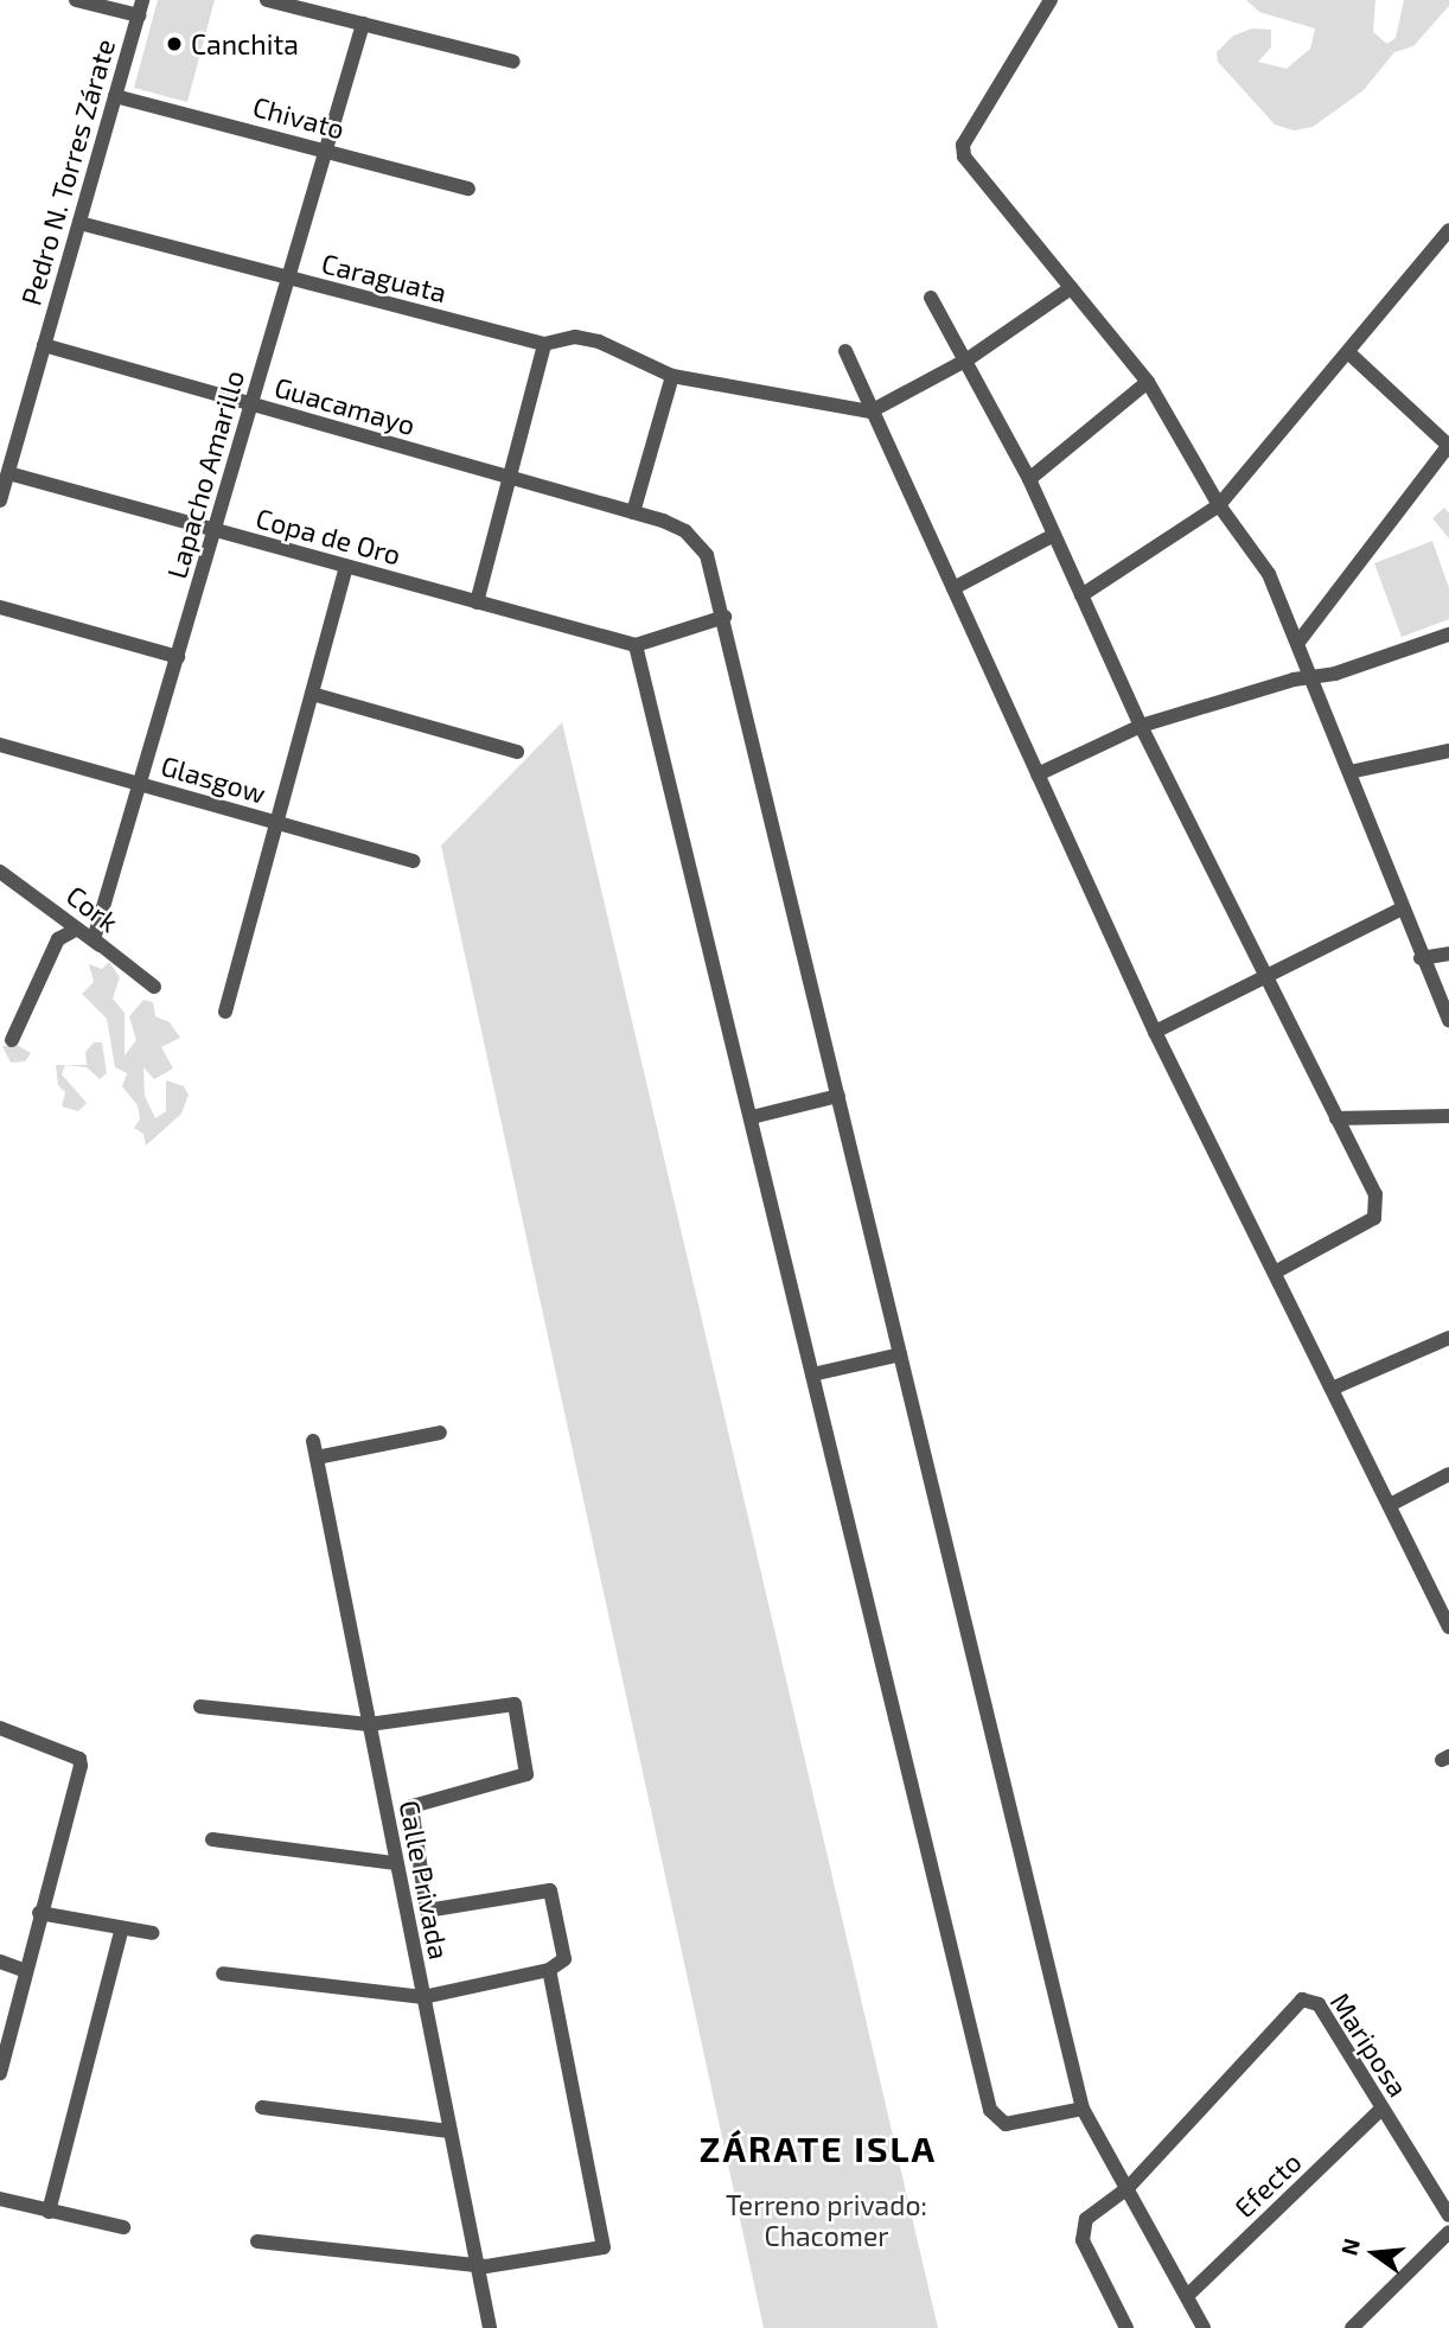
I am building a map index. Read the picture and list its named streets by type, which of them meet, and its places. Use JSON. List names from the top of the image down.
{
  "streets": {
    "street": [
      "Chivato",
      "Pedro N. Torres Zárate",
      "Caraguata",
      "Guacamayo",
      "Lapacho Amarillo",
      "Copa de Oro",
      "Glasgow",
      "Cork",
      "Calle Privada",
      "Mariposa",
      "Efecto"
    ]
  },
  "crossings": [
    ["Chivato", "Pedro N. Torres Zárate"],
    ["Chivato", "Lapacho Amarillo"],
    ["Pedro N. Torres Zárate", "Caraguata"],
    ["Pedro N. Torres Zárate", "Guacamayo"],
    ["Pedro N. Torres Zárate", "Copa de Oro"],
    ["Caraguata", "Lapacho Amarillo"],
    ["Guacamayo", "Lapacho Amarillo"],
    ["Guacamayo", "Mariposa"],
    ["Guacamayo", "Efecto"],
    ["Lapacho Amarillo", "Copa de Oro"],
    ["Lapacho Amarillo", "Glasgow"],
    ["Lapacho Amarillo", "Cork"],
    ["Mariposa", "Efecto"]
  ],
  "districts": ["ZÁRATE ISLA"],
  "parks": ["Terreno privado: Chacomer"],
  "places": ["Canchita"],
  "north": "left"
}
